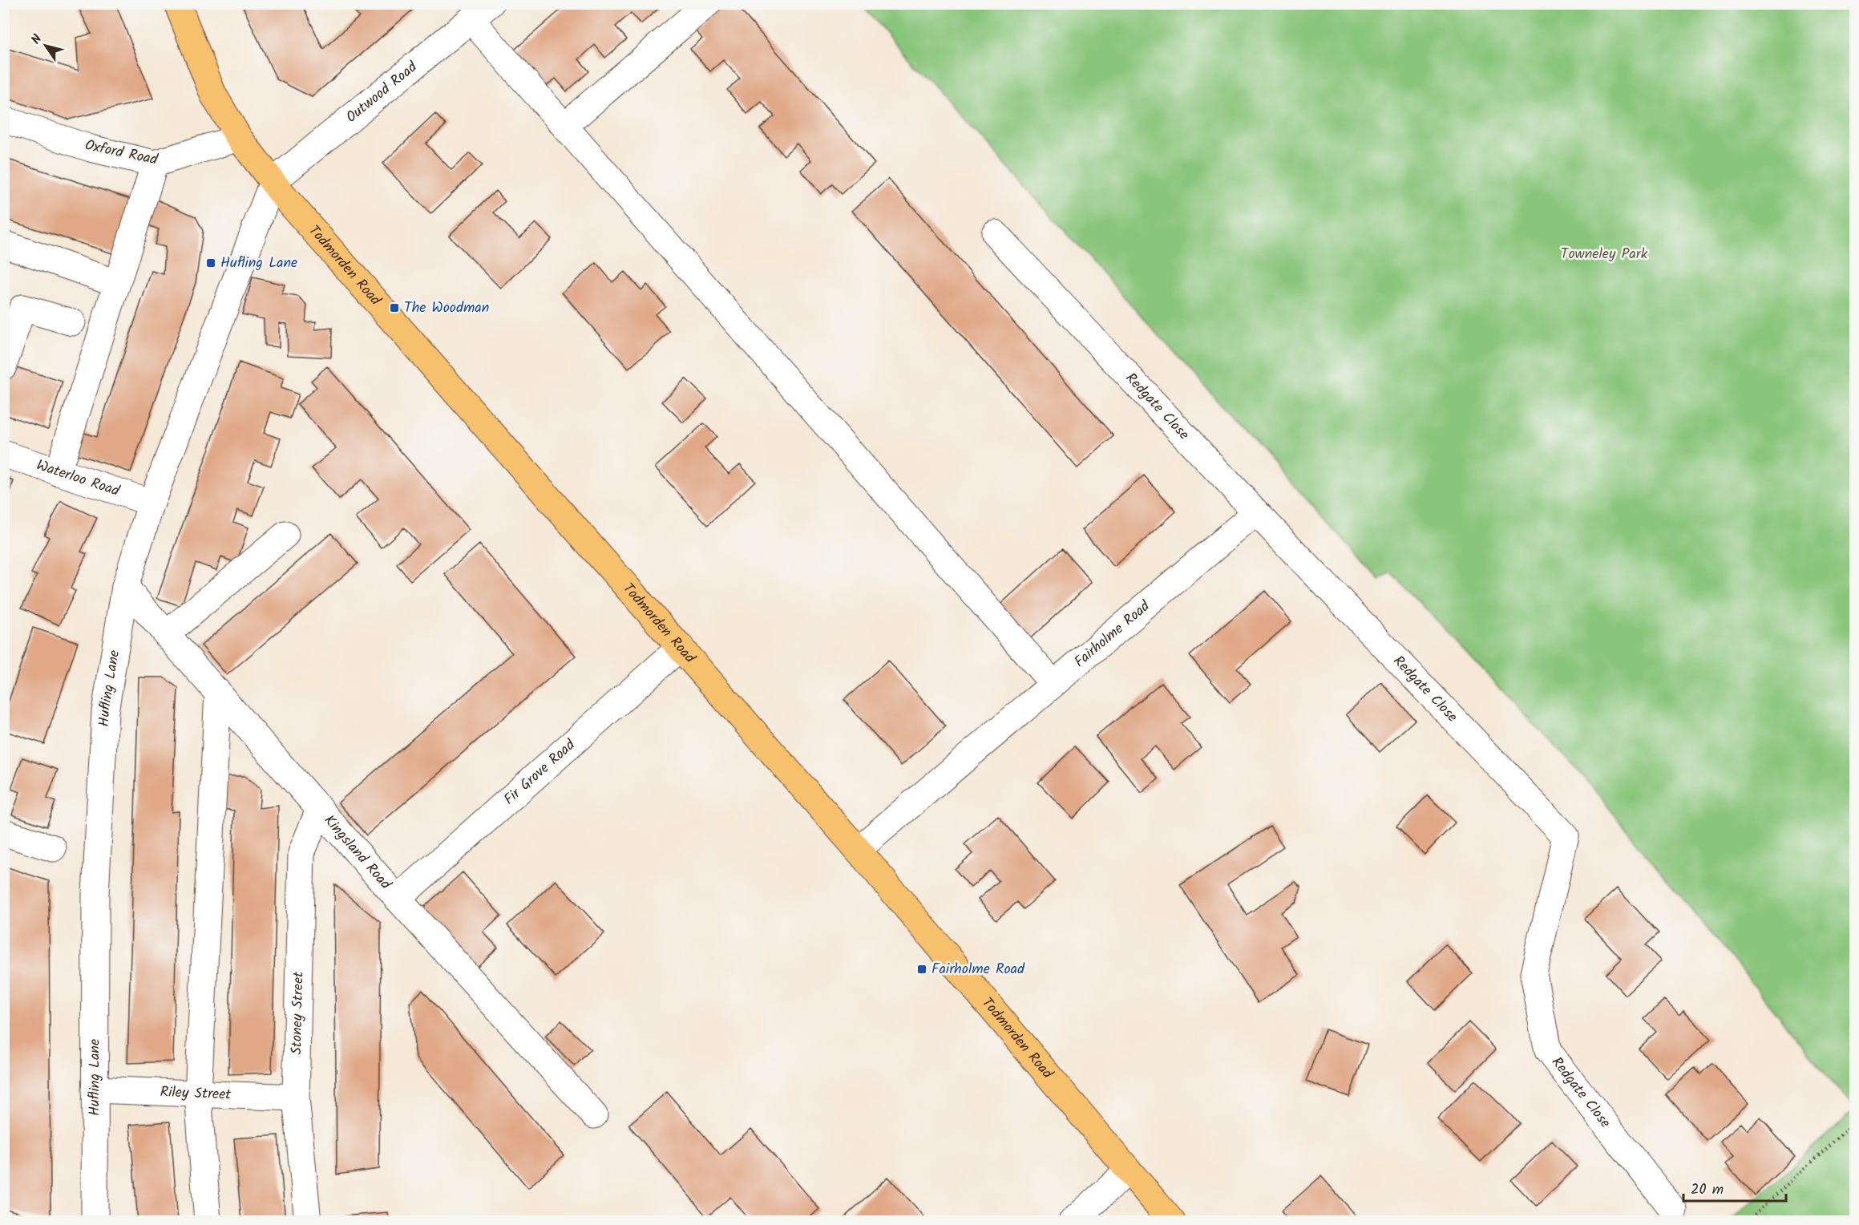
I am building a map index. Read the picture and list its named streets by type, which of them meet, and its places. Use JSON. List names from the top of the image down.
{
  "streets": {
    "highway": ["Todmorden Road"],
    "street": [
      "Outwood Road",
      "Oxford Road",
      "Redgate Close",
      "Waterloo Road",
      "Fairholme Road",
      "Hufling Lane",
      "Fir Grove Road",
      "Kingsland Road",
      "Stoney Street",
      "Riley Street"
    ]
  },
  "crossings": [
    ["Outwood Road", "Todmorden Road"],
    ["Outwood Road", "Hufling Lane"],
    ["Oxford Road", "Todmorden Road"],
    ["Todmorden Road", "Fairholme Road"],
    ["Todmorden Road", "Hufling Lane"],
    ["Todmorden Road", "Fir Grove Road"],
    ["Redgate Close", "Fairholme Road"],
    ["Waterloo Road", "Hufling Lane"],
    ["Hufling Lane", "Kingsland Road"],
    ["Hufling Lane", "Riley Street"],
    ["Fir Grove Road", "Kingsland Road"],
    ["Kingsland Road", "Stoney Street"],
    ["Stoney Street", "Riley Street"]
  ],
  "parks": ["Towneley Park"],
  "places": {
    "transit": ["Hufling Lane", "The Woodman", "Fairholme Road"]
  },
  "scale_bar": "20 m",
  "north": "top left"
}
